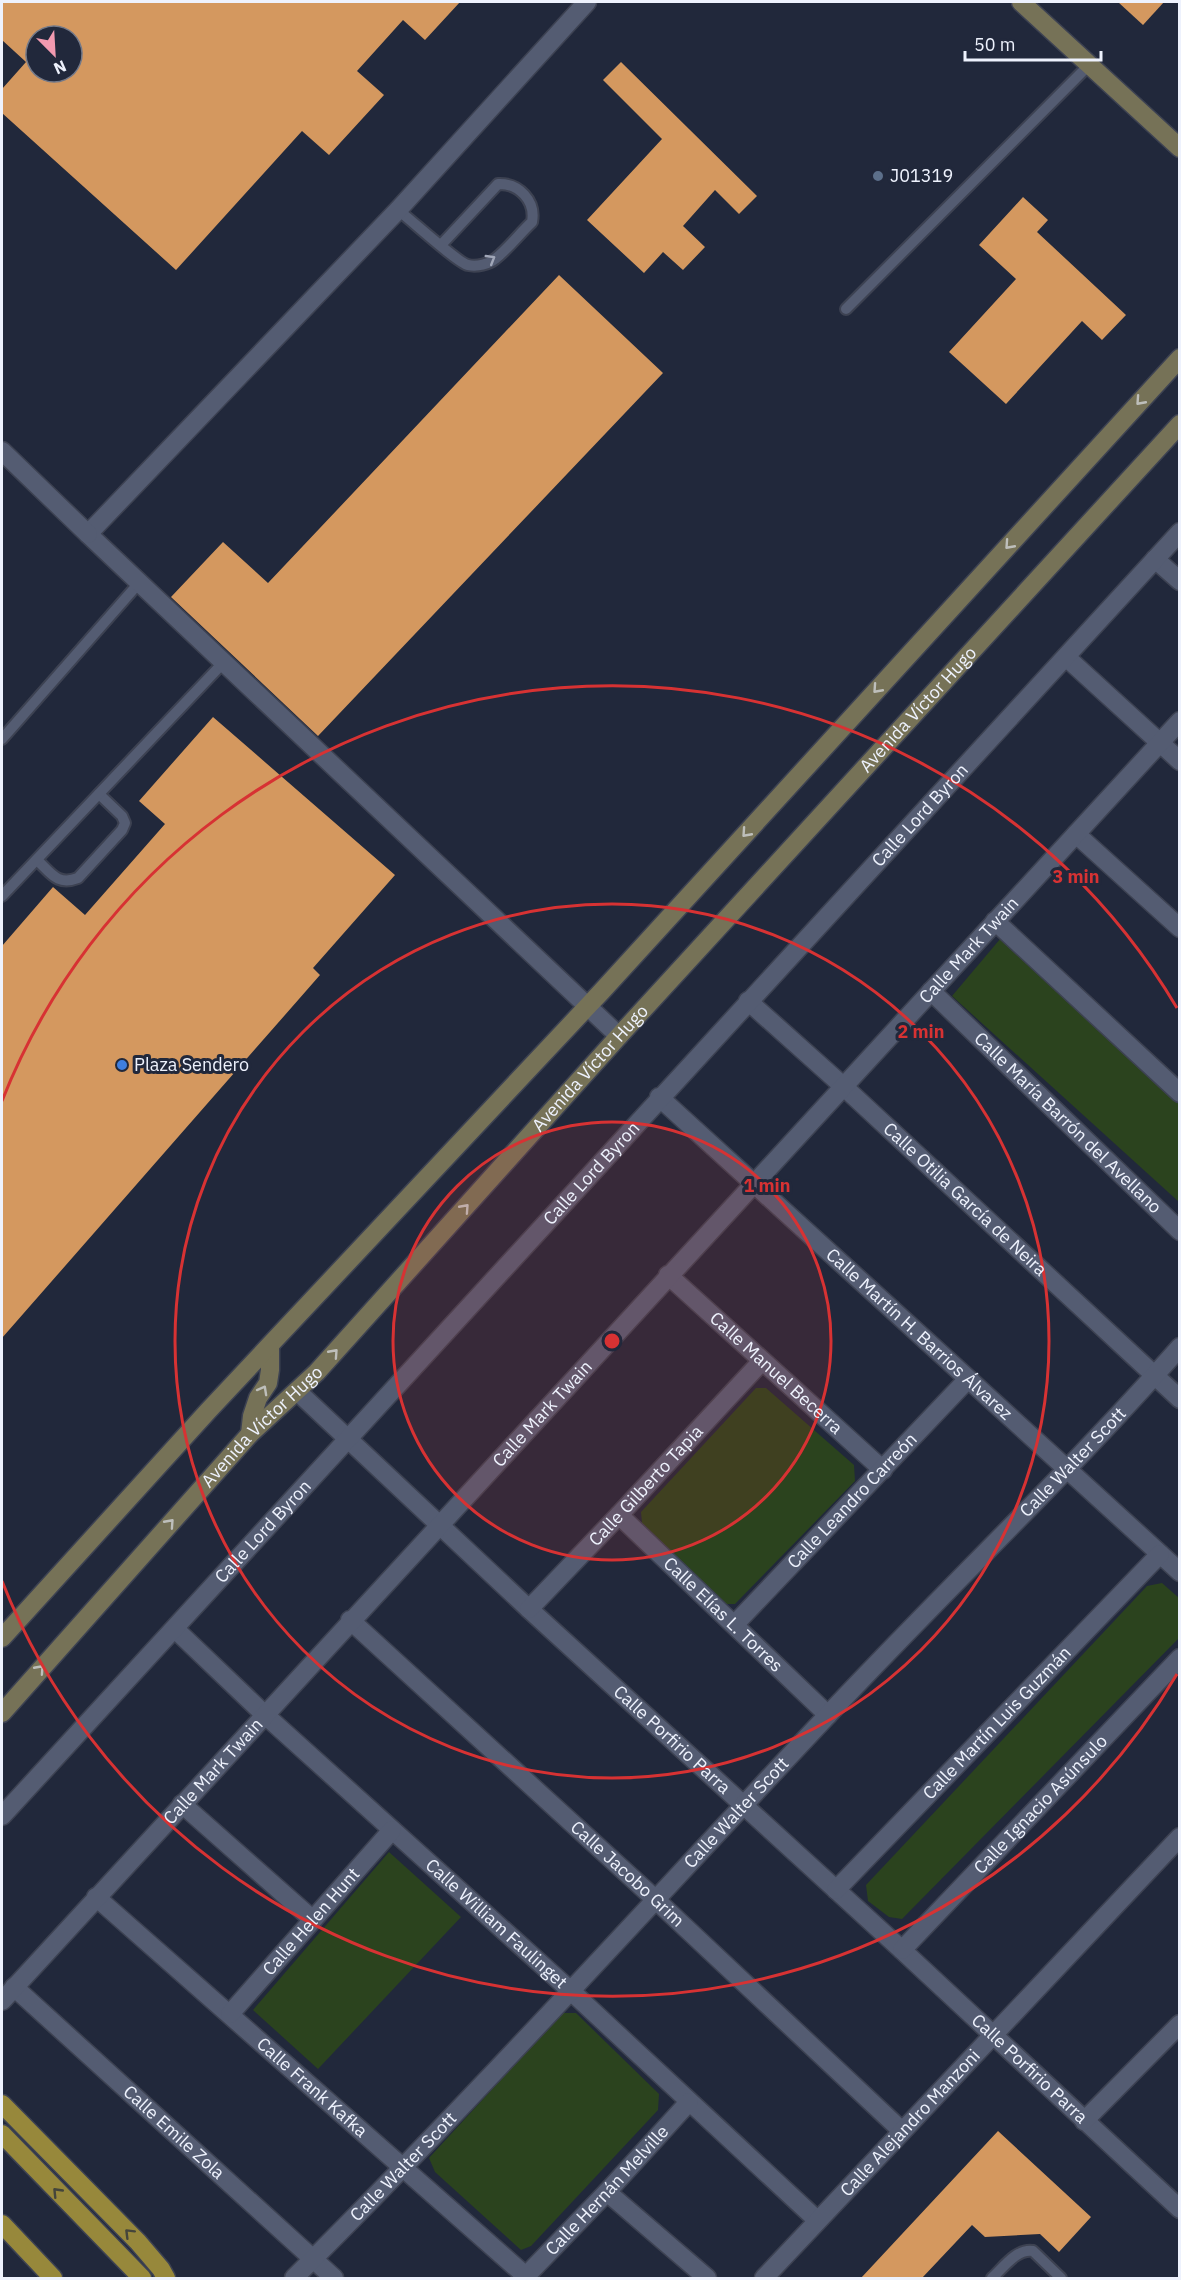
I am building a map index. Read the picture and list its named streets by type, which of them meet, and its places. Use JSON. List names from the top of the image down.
{
  "streets": {
    "street": [
      "Avenida Víctor Hugo",
      "Calle Lord Byron",
      "Calle Mark Twain",
      "Calle María Barrón del Avellano",
      "Calle Otilia García de Neira",
      "Calle Martín H. Barrios Álvarez",
      "Calle Manuel Becerra",
      "Calle Walter Scott",
      "Calle Gilberto Tapia",
      "Calle Leandro Carreón",
      "Calle Elías L. Torres",
      "Calle Martín Luis Guzmán",
      "Calle Porfirio Parra",
      "Calle Ignacio Asúnsulo",
      "Calle Jacobo Grim",
      "Calle Helen Hunt",
      "Calle William Faulinget",
      "Calle Frank Kafka",
      "Calle Alejandro Manzoni",
      "Calle Emile Zola",
      "Calle Hernán Melville"
    ]
  },
  "crossings": [
    ["Avenida Víctor Hugo", "Calle Porfirio Parra"],
    ["Calle Lord Byron", "Calle Otilia García de Neira"],
    ["Calle Lord Byron", "Calle Martín H. Barrios Álvarez"],
    ["Calle Lord Byron", "Calle Porfirio Parra"],
    ["Calle Lord Byron", "Calle William Faulinget"],
    ["Calle Mark Twain", "Calle María Barrón del Avellano"],
    ["Calle Mark Twain", "Calle Otilia García de Neira"],
    ["Calle Mark Twain", "Calle Martín H. Barrios Álvarez"],
    ["Calle Mark Twain", "Calle Manuel Becerra"],
    ["Calle Mark Twain", "Calle Porfirio Parra"],
    ["Calle Mark Twain", "Calle Jacobo Grim"],
    ["Calle Mark Twain", "Calle William Faulinget"],
    ["Calle Mark Twain", "Calle Frank Kafka"],
    ["Calle Mark Twain", "Calle Emile Zola"],
    ["Calle Otilia García de Neira", "Calle Walter Scott"],
    ["Calle Martín H. Barrios Álvarez", "Calle Walter Scott"],
    ["Calle Martín H. Barrios Álvarez", "Calle Leandro Carreón"],
    ["Calle Martín H. Barrios Álvarez", "Calle Martín Luis Guzmán"],
    ["Calle Manuel Becerra", "Calle Gilberto Tapia"],
    ["Calle Manuel Becerra", "Calle Leandro Carreón"],
    ["Calle Walter Scott", "Calle Elías L. Torres"],
    ["Calle Walter Scott", "Calle Porfirio Parra"],
    ["Calle Walter Scott", "Calle Jacobo Grim"],
    ["Calle Walter Scott", "Calle William Faulinget"],
    ["Calle Walter Scott", "Calle Frank Kafka"],
    ["Calle Walter Scott", "Calle Emile Zola"],
    ["Calle Gilberto Tapia", "Calle Elías L. Torres"],
    ["Calle Gilberto Tapia", "Calle Porfirio Parra"],
    ["Calle Leandro Carreón", "Calle Elías L. Torres"],
    ["Calle Martín Luis Guzmán", "Calle Porfirio Parra"],
    ["Calle Porfirio Parra", "Calle Ignacio Asúnsulo"],
    ["Calle Porfirio Parra", "Calle Alejandro Manzoni"],
    ["Calle Jacobo Grim", "Calle Alejandro Manzoni"],
    ["Calle Helen Hunt", "Calle William Faulinget"],
    ["Calle Helen Hunt", "Calle Frank Kafka"],
    ["Calle William Faulinget", "Calle Alejandro Manzoni"],
    ["Calle William Faulinget", "Calle Hernán Melville"],
    ["Calle Frank Kafka", "Calle Hernán Melville"]
  ],
  "places": ["J01319", "Plaza Sendero"],
  "scale_bar": "50 m",
  "north": "bottom right",
  "rings": ["3 min", "2 min", "1 min"]
}
